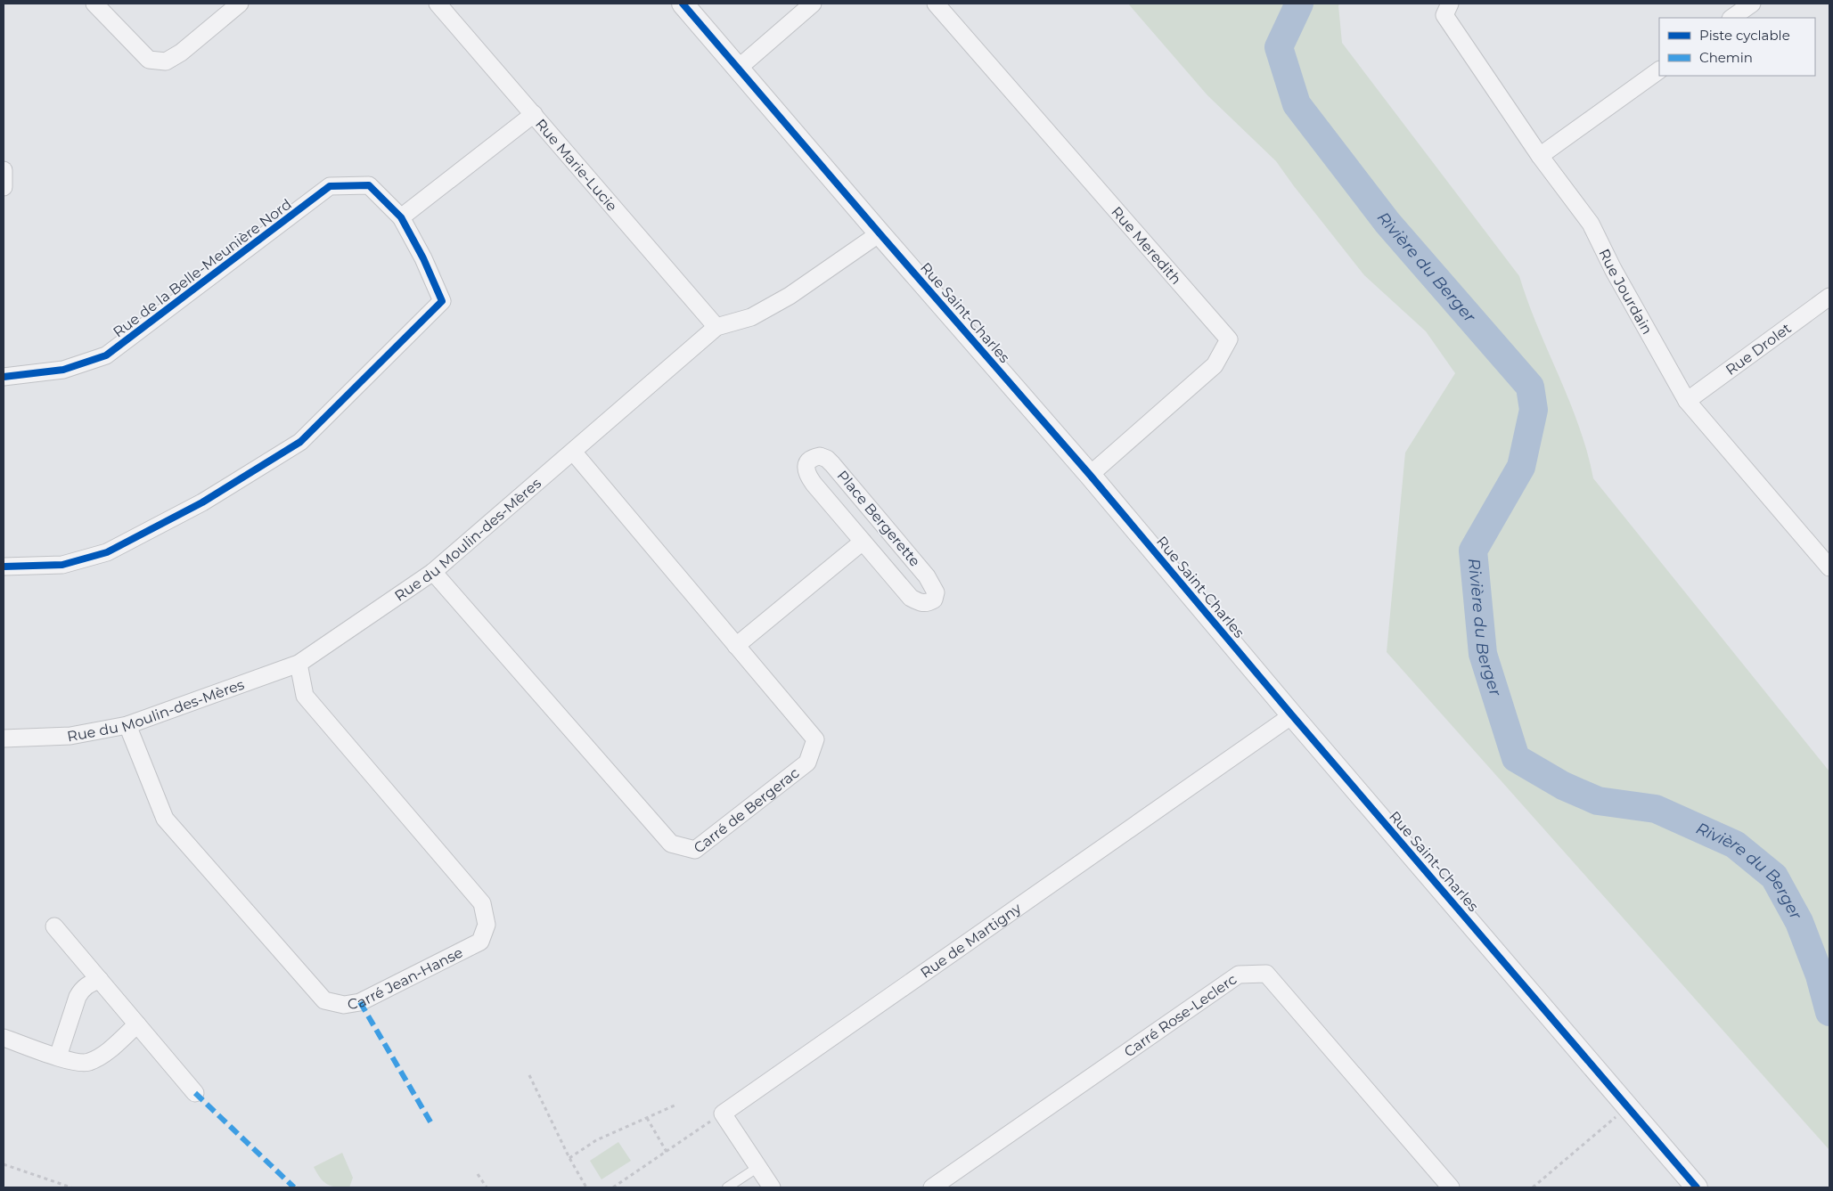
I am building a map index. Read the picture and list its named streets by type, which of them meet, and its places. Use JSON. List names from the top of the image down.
{
  "streets": {
    "street": [
      "Rue Marie-Lucie",
      "Rue Meredith",
      "Rue de la Belle-Meunière Nord",
      "Rue Jourdain",
      "Rue Saint-Charles",
      "Rue Drolet",
      "Place Bergerette",
      "Rue du Moulin-des-Mères",
      "Carré de Bergerac",
      "Rue de Martigny",
      "Carré Jean-Hanse",
      "Carré Rose-Leclerc"
    ]
  },
  "crossings": [
    ["Rue Marie-Lucie", "Rue du Moulin-des-Mères"],
    ["Rue Meredith", "Rue Saint-Charles"],
    ["Rue Jourdain", "Rue Drolet"],
    ["Rue Saint-Charles", "Rue du Moulin-des-Mères"],
    ["Rue Saint-Charles", "Rue de Martigny"],
    ["Place Bergerette", "Carré de Bergerac"],
    ["Rue du Moulin-des-Mères", "Carré de Bergerac"],
    ["Rue du Moulin-des-Mères", "Carré Jean-Hanse"]
  ],
  "water": ["Rivière du Berger"],
  "legend": ["Piste cyclable", "Chemin"]
}
